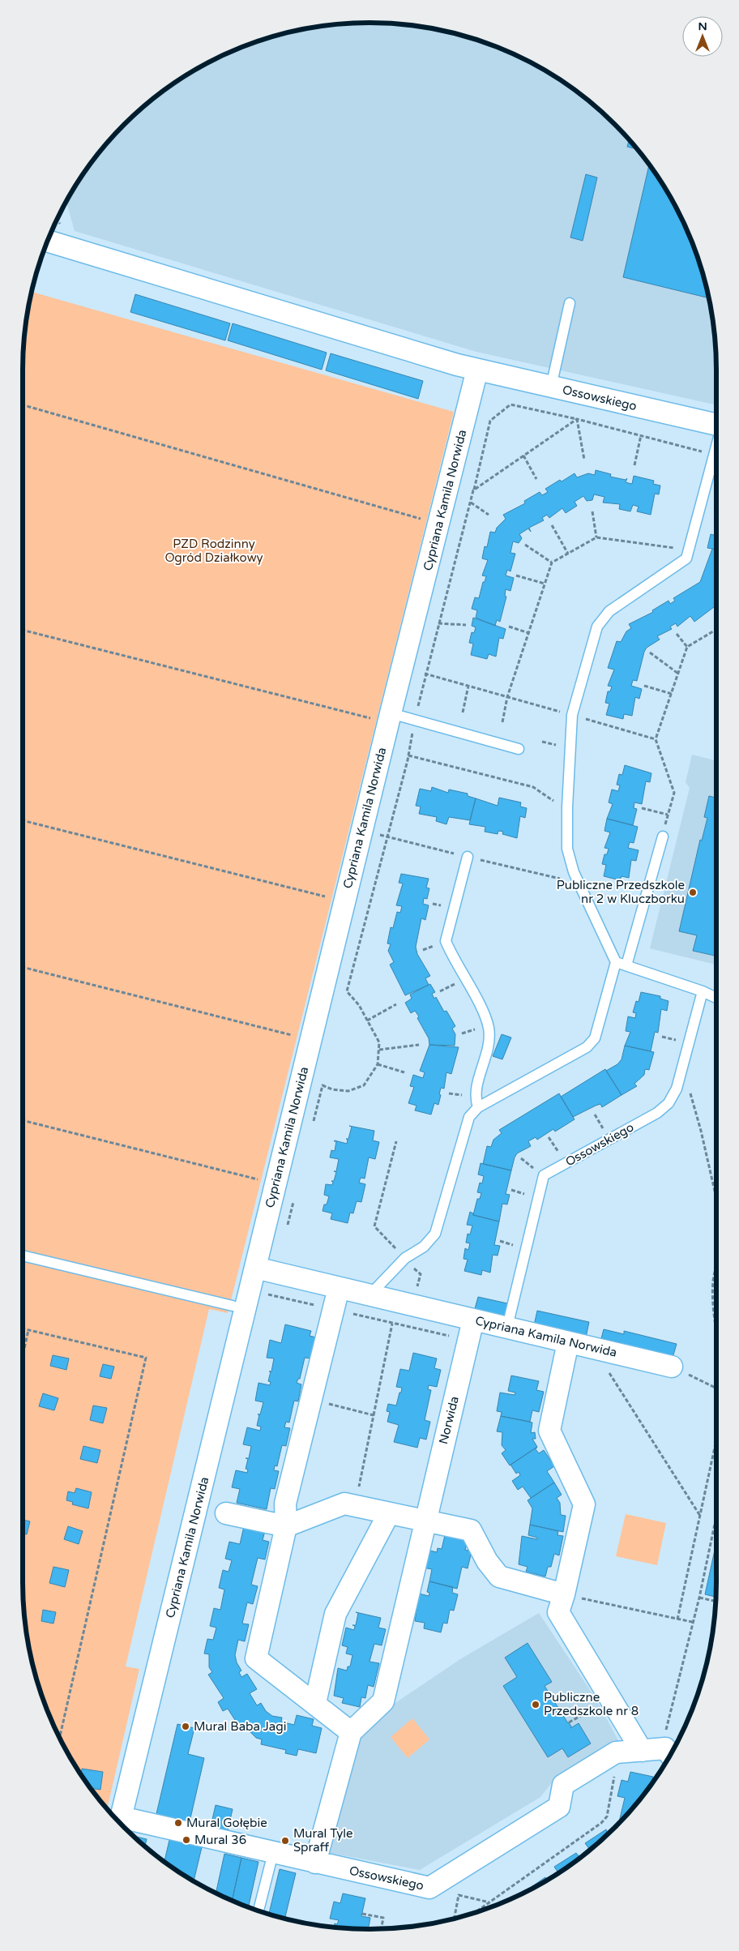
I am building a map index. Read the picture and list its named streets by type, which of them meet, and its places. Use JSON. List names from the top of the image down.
{
  "streets": {
    "street": ["Ossowskiego", "Cypriana Kamila Norwida", "Norwida"]
  },
  "crossings": [
    ["Ossowskiego", "Cypriana Kamila Norwida"],
    ["Cypriana Kamila Norwida", "Norwida"]
  ],
  "parks": ["PZD Rodzinny Ogród Działkowy"],
  "places": [
    "Publiczne Przedszkole nr 2 w Kluczborku",
    "Publiczne Przedszkole nr 8",
    "Mural Baba Jagi",
    "Mural Gołębie",
    "Mural 36",
    "Mural Tyle Spraff"
  ],
  "north": "top"
}
